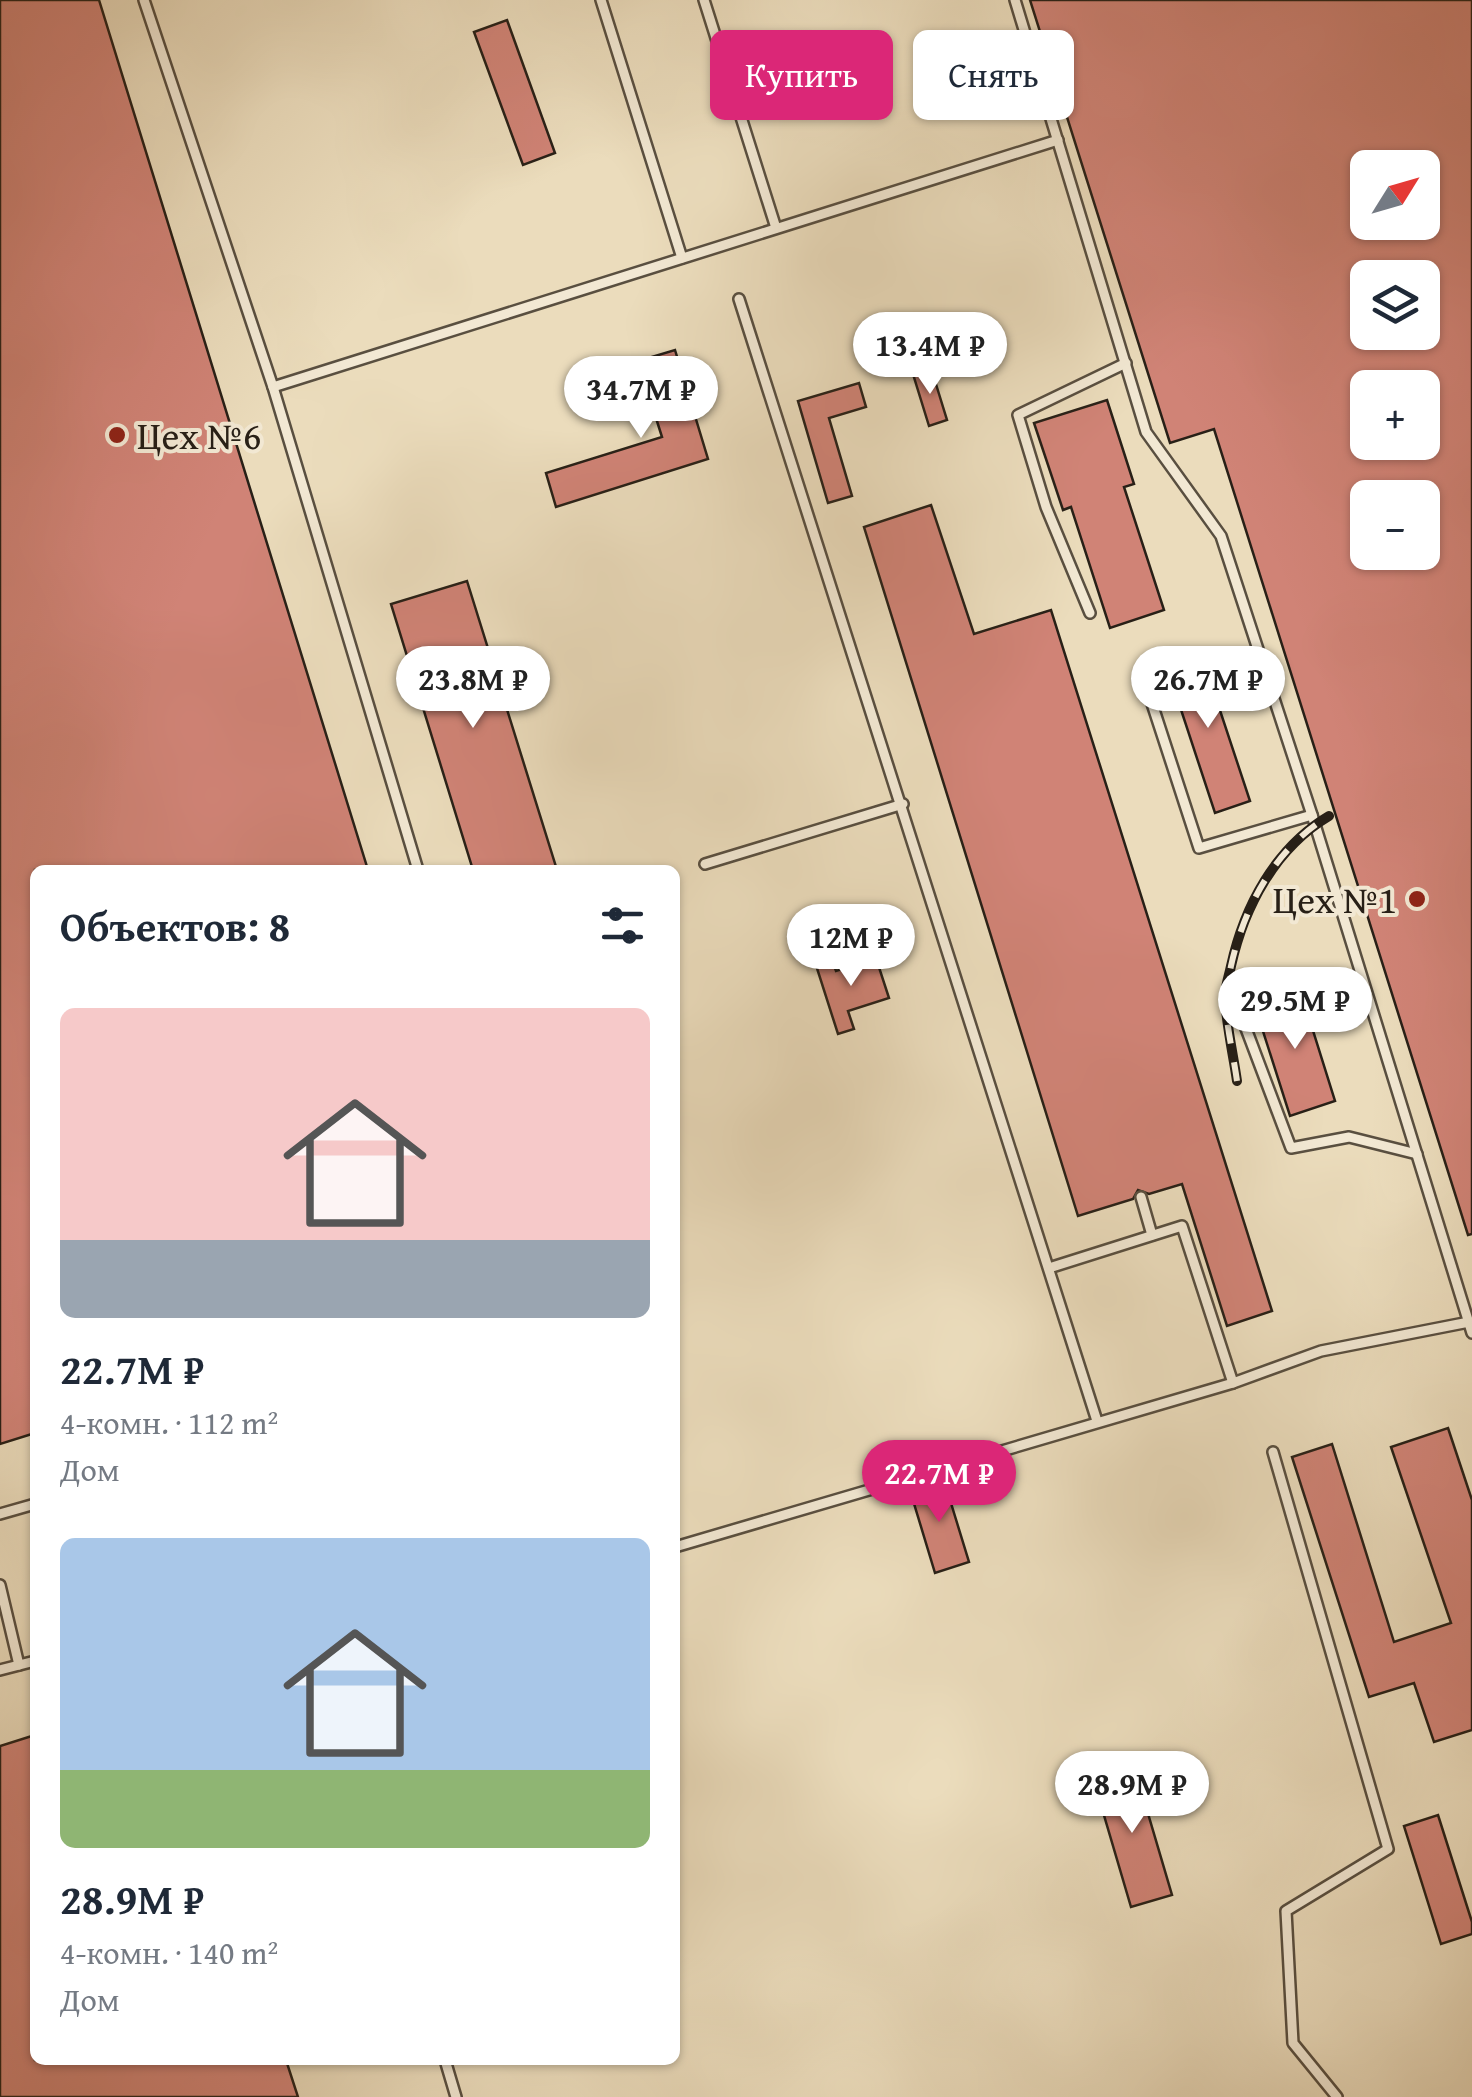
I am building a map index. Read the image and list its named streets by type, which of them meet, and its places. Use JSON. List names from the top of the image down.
{
  "places": ["Цех №6", "Цех №1"],
  "north": "top right",
  "page": {
    "chip": ["Купить", "Снять"],
    "map_buttons": ["+", "−"],
    "price": [
      "13.4M ₽",
      "34.7M ₽",
      "23.8M ₽",
      "26.7M ₽",
      "12M ₽",
      "29.5M ₽",
      "22.7M ₽",
      "28.9M ₽"
    ],
    "heading": "Объектов: 8",
    "list": [
      {
        "name": "22.7M ₽",
        "note": "4-комн. · 112 m² · Дом"
      },
      {
        "name": "28.9M ₽",
        "note": "4-комн. · 140 m² · Дом"
      }
    ]
  }
}
